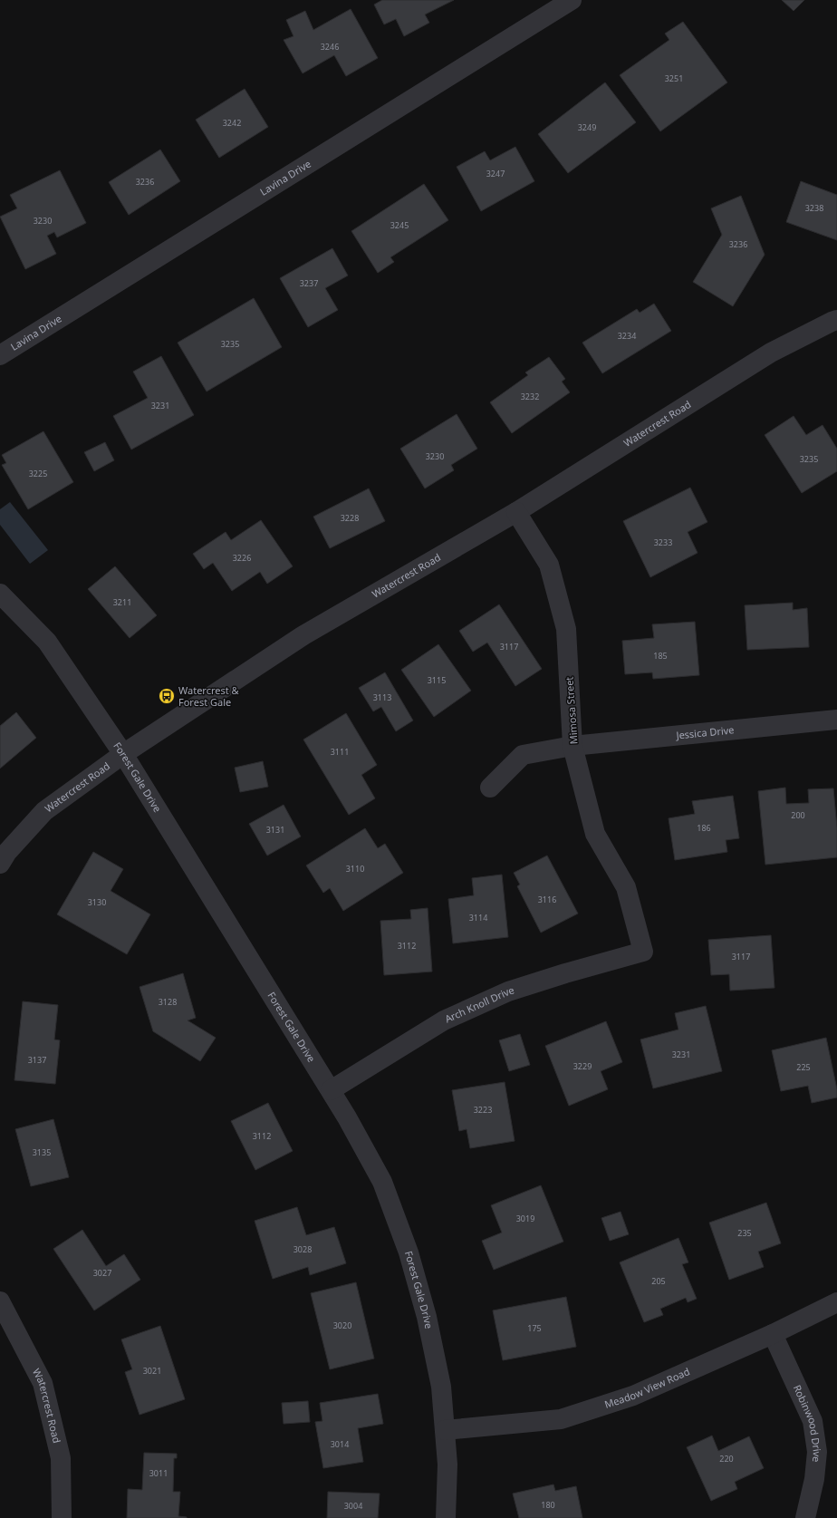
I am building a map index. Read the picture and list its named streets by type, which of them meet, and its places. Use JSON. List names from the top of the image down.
{
  "streets": {
    "street": [
      "Lavina Drive",
      "Watercrest Road",
      "Mimosa Street",
      "Jessica Drive",
      "Forest Gale Drive",
      "Arch Knoll Drive",
      "Meadow View Road",
      "Robinwood Drive"
    ]
  },
  "crossings": [
    ["Watercrest Road", "Mimosa Street"],
    ["Watercrest Road", "Forest Gale Drive"],
    ["Mimosa Street", "Jessica Drive"],
    ["Mimosa Street", "Arch Knoll Drive"],
    ["Forest Gale Drive", "Arch Knoll Drive"],
    ["Forest Gale Drive", "Meadow View Road"],
    ["Meadow View Road", "Robinwood Drive"]
  ],
  "places": {
    "bus stop": ["Watercrest & Forest Gale"]
  },
  "house_numbers": [
    "3246",
    "3251",
    "3242",
    "3249",
    "3247",
    "3236",
    "3238",
    "3230",
    "3245",
    "3236",
    "3237",
    "3234",
    "3235",
    "3232",
    "3231",
    "3230",
    "3235",
    "3225",
    "3228",
    "3233",
    "3226",
    "3211",
    "3117",
    "185",
    "3115",
    "3113",
    "3111",
    "200",
    "186",
    "3131",
    "3110",
    "3116",
    "3130",
    "3114",
    "3112",
    "3117",
    "3128",
    "3231",
    "3137",
    "3229",
    "225",
    "3223",
    "3112",
    "3135",
    "3019",
    "235",
    "3028",
    "3027",
    "205",
    "3020",
    "175",
    "3021",
    "3014",
    "220",
    "3011",
    "180",
    "3004"
  ]
}
